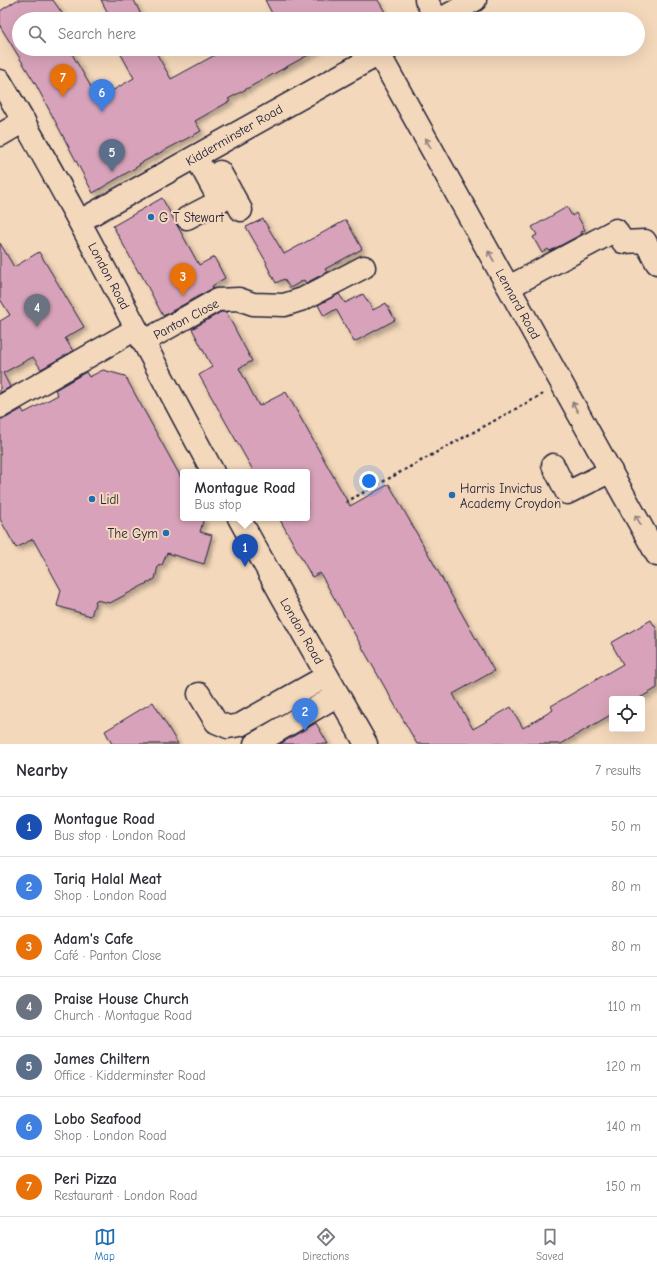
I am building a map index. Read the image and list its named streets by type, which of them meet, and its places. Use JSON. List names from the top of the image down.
{
  "streets": {
    "street": [
      "Kidderminster Road",
      "London Road",
      "Lennard Road",
      "Panton Close"
    ]
  },
  "crossings": [
    ["Kidderminster Road", "London Road"],
    ["London Road", "Panton Close"]
  ],
  "one_way": ["Lennard Road"],
  "places": [
    "G T Stewart",
    "Harris Invictus Academy Croydon",
    "Lidl",
    "The Gym"
  ],
  "page": {
    "search": "Search here",
    "pins": [
      "7",
      "6",
      "5",
      "3",
      "4",
      "1",
      "2"
    ],
    "popup": ["Montague Road", "Bus stop"],
    "heading": ["Nearby", "7 results"],
    "list": [
      {
        "mark": "1",
        "name": "Montague Road",
        "note": "Bus stop · London Road",
        "value": "50 m"
      },
      {
        "mark": "2",
        "name": "Tariq Halal Meat",
        "note": "Shop · London Road",
        "value": "80 m"
      },
      {
        "mark": "3",
        "name": "Adam's Cafe",
        "note": "Café · Panton Close",
        "value": "80 m"
      },
      {
        "mark": "4",
        "name": "Praise House Church",
        "note": "Church · Montague Road",
        "value": "110 m"
      },
      {
        "mark": "5",
        "name": "James Chiltern",
        "note": "Office · Kidderminster Road",
        "value": "120 m"
      },
      {
        "mark": "6",
        "name": "Lobo Seafood",
        "note": "Shop · London Road",
        "value": "140 m"
      },
      {
        "mark": "7",
        "name": "Peri Pizza",
        "note": "Restaurant · London Road",
        "value": "150 m"
      }
    ],
    "nav": ["Map", "Directions", "Saved"]
  }
}
